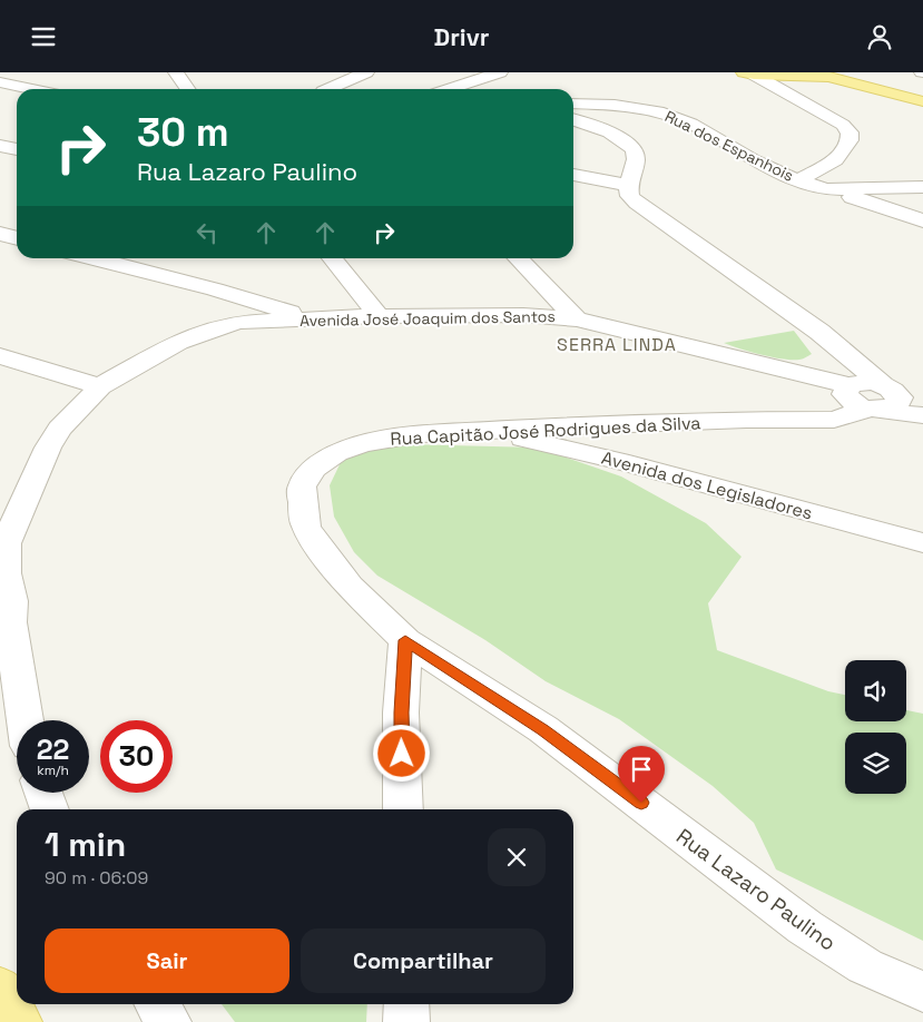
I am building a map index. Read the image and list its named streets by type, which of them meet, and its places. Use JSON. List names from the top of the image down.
{
  "streets": {
    "street": [
      "Rua dos Espanhois",
      "Avenida José Joaquim dos Santos",
      "Rua Capitão José Rodrigues da Silva",
      "Avenida dos Legisladores",
      "Rua Lazaro Paulino"
    ]
  },
  "crossings": [
    ["Avenida José Joaquim dos Santos", "Rua Capitão José Rodrigues da Silva"],
    ["Rua Capitão José Rodrigues da Silva", "Avenida dos Legisladores"],
    ["Rua Capitão José Rodrigues da Silva", "Rua Lazaro Paulino"]
  ],
  "districts": ["SERRA LINDA"],
  "page": {
    "header": "Drivr",
    "turn": ["30 m", "Rua Lazaro Paulino"],
    "speed": "22 km/h",
    "limit": "30",
    "heading": ["1 min", "90 m · 06:09"],
    "buttons": ["Sair", "Compartilhar"]
  }
}
